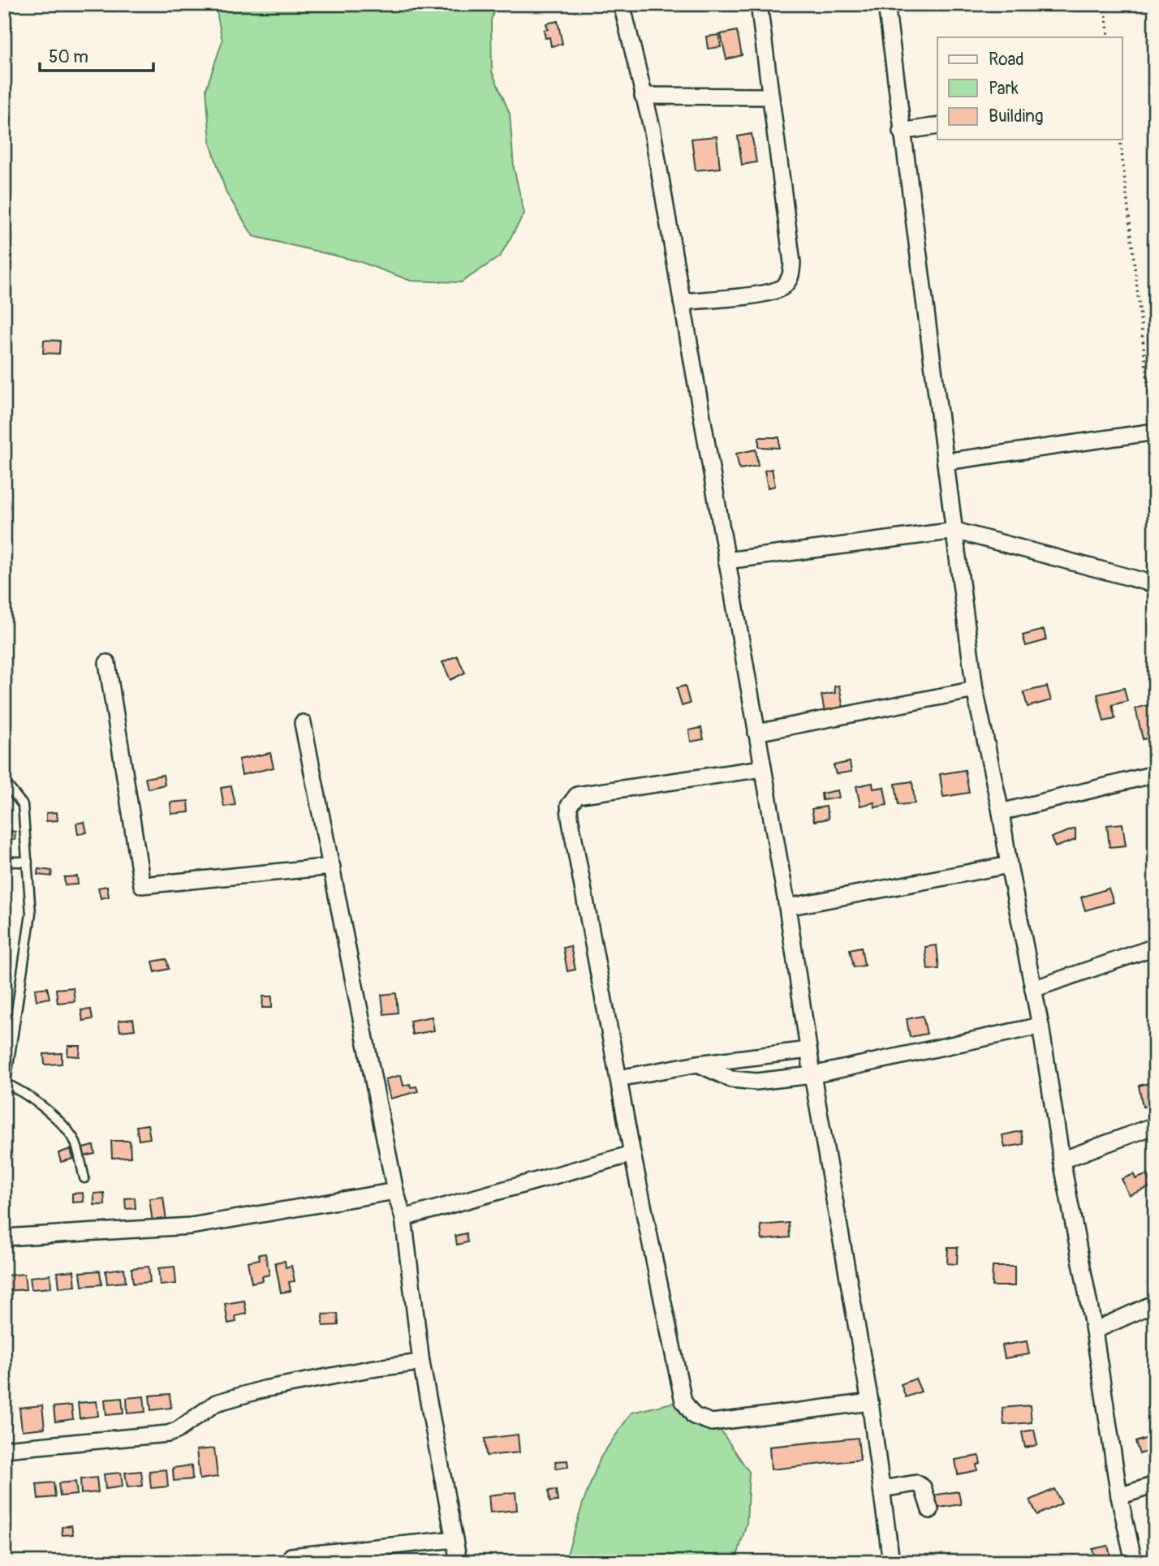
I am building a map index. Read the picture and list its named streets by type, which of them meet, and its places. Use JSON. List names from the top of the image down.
{
  "legend": ["Road", "Park", "Building"],
  "scale_bar": "50 m"
}
